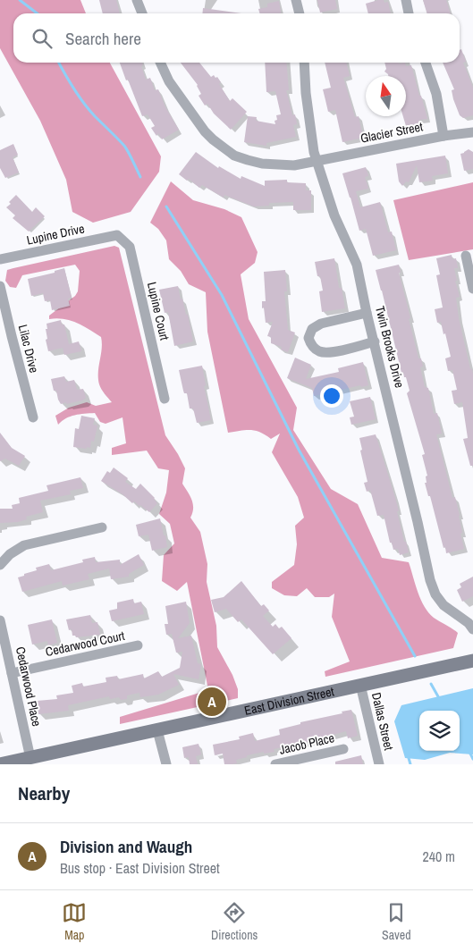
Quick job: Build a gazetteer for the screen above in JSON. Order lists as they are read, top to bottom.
{
  "streets": {
    "street": [
      "Glacier Street",
      "Lupine Drive",
      "Lupine Court",
      "Twin Brooks Drive",
      "Lilac Drive",
      "Cedarwood Court",
      "Cedarwood Place",
      "East Division Street",
      "Dallas Street",
      "Jacob Place"
    ]
  },
  "crossings": [
    ["Glacier Street", "Twin Brooks Drive"],
    ["Lupine Drive", "Lupine Court"],
    ["Cedarwood Court", "Cedarwood Place"],
    ["Cedarwood Place", "East Division Street"],
    ["East Division Street", "Dallas Street"]
  ],
  "north": "top",
  "page": {
    "search": "Search here",
    "pins": "A",
    "heading": "Nearby",
    "list": [
      {
        "mark": "A",
        "name": "Division and Waugh",
        "note": "Bus stop · East Division Street",
        "value": "240 m"
      }
    ],
    "nav": ["Map", "Directions", "Saved"]
  }
}
